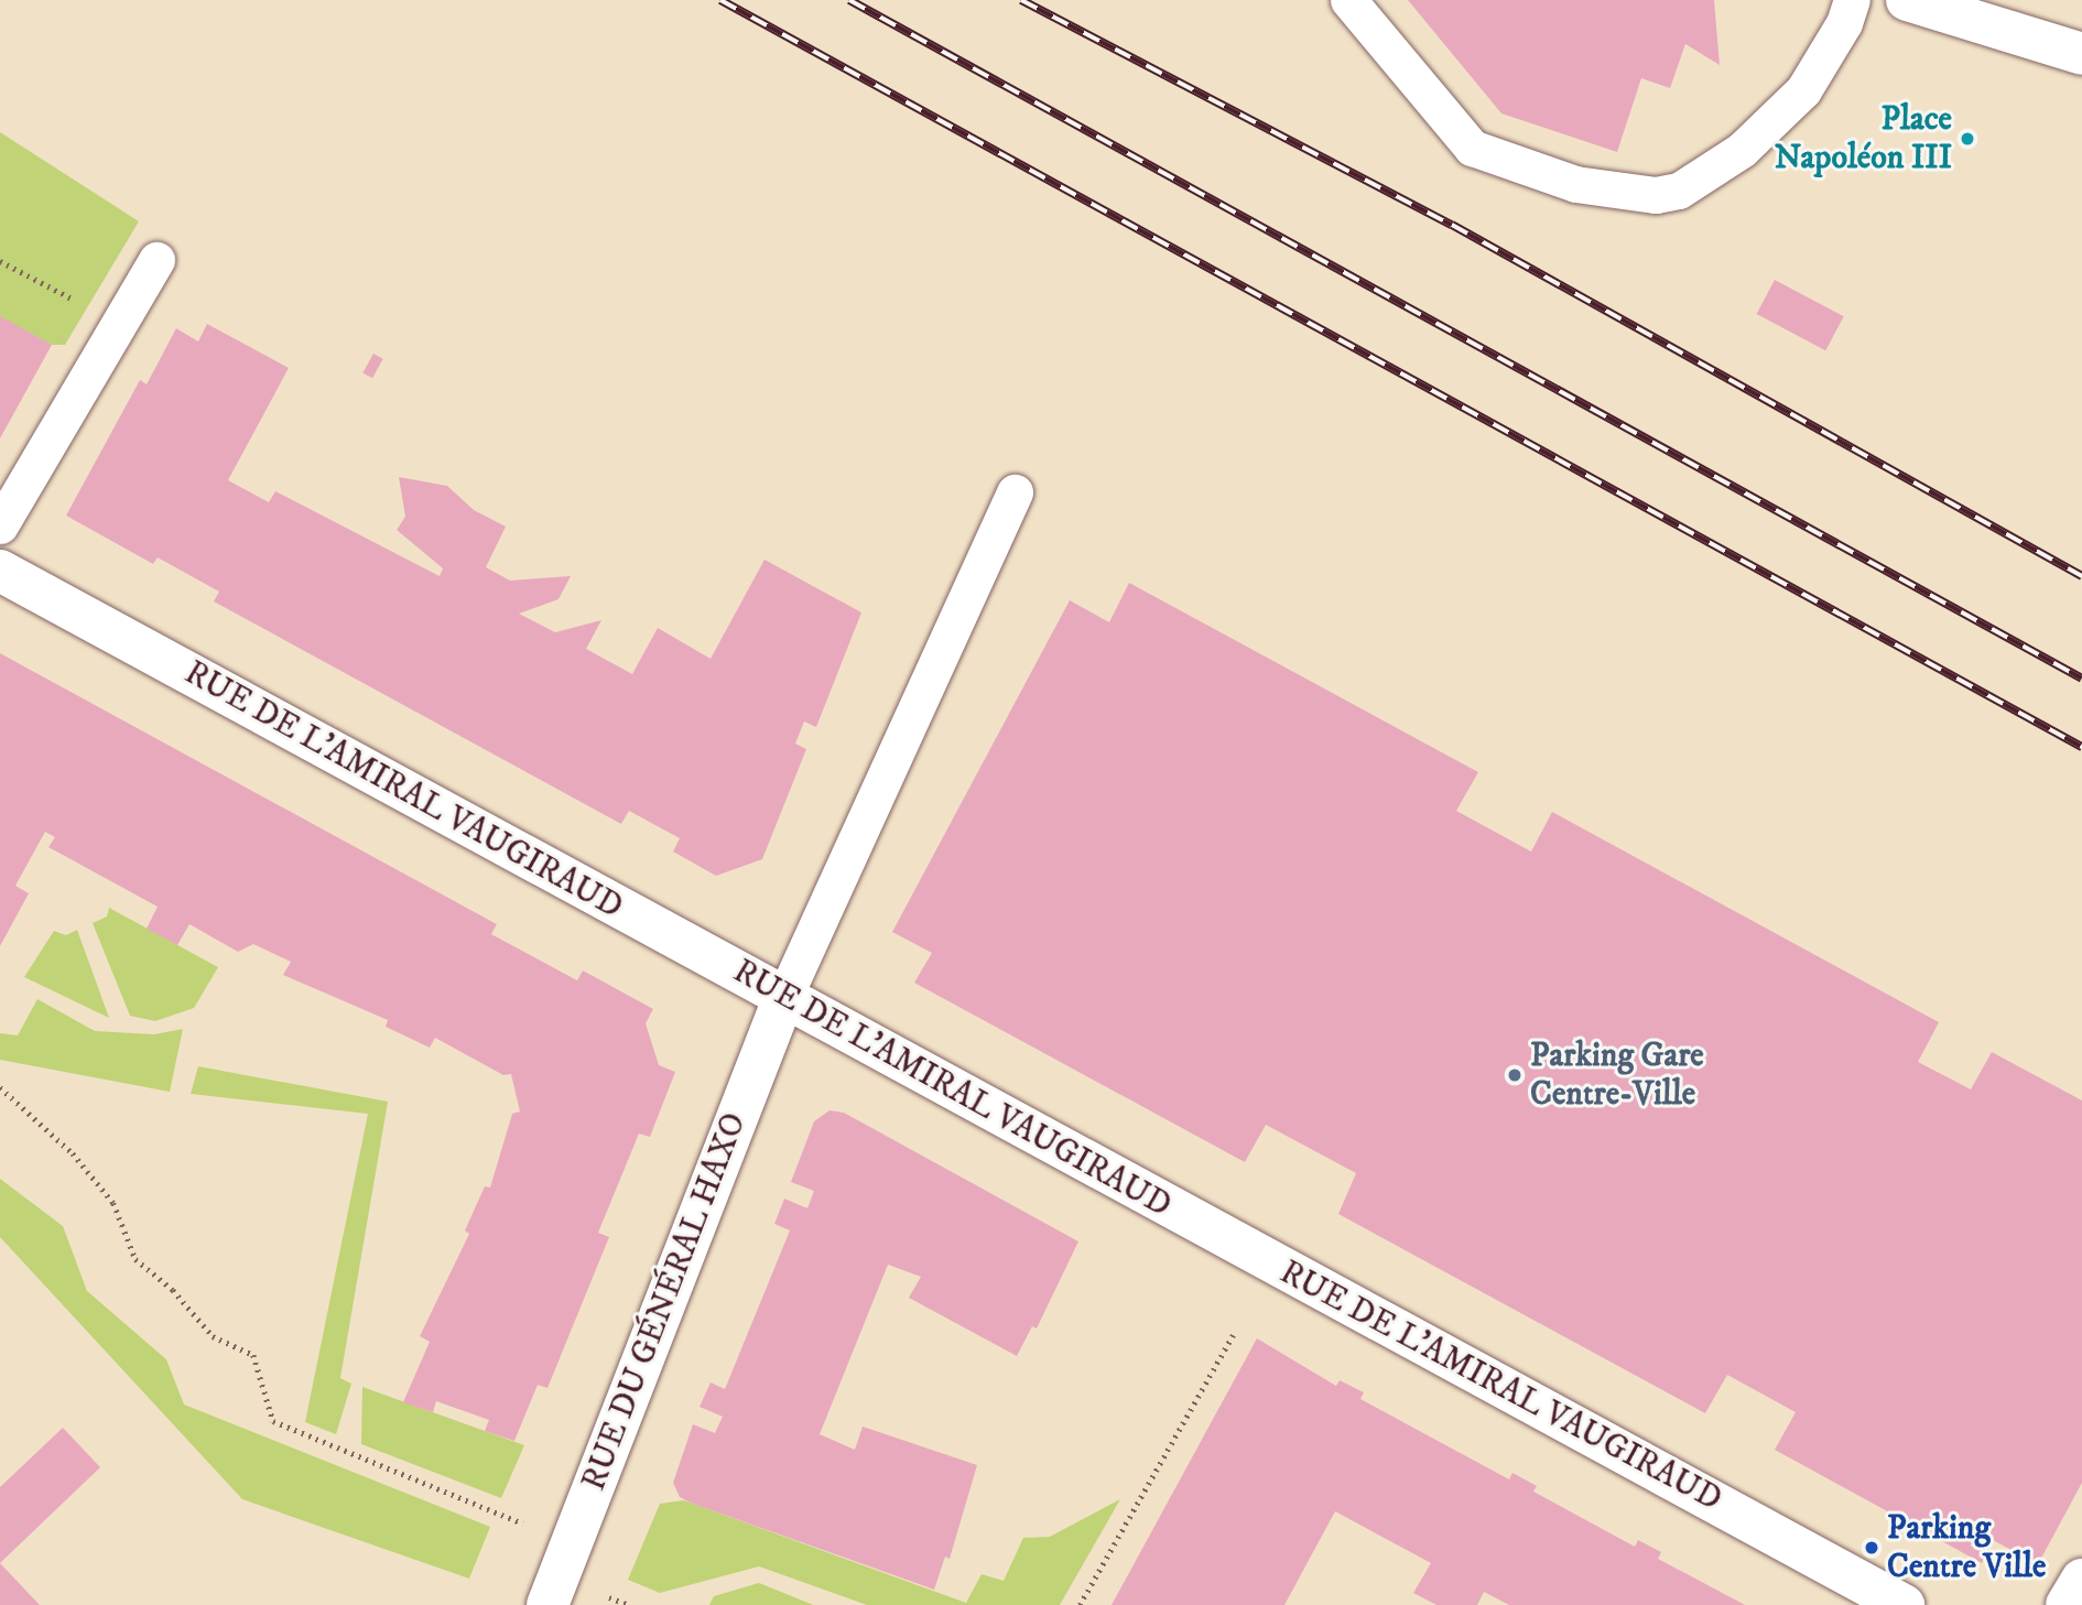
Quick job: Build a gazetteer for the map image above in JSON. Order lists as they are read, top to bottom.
{
  "streets": {
    "street": ["RUE DE L'AMIRAL VAUGIRAUD", "RUE DU GÉNÉRAL HAXO"]
  },
  "crossings": [
    ["RUE DE L'AMIRAL VAUGIRAUD", "RUE DU GÉNÉRAL HAXO"]
  ],
  "places": ["Place Napoléon III", "Parking Gare Centre-Ville", "Parking Centre Ville"]
}
